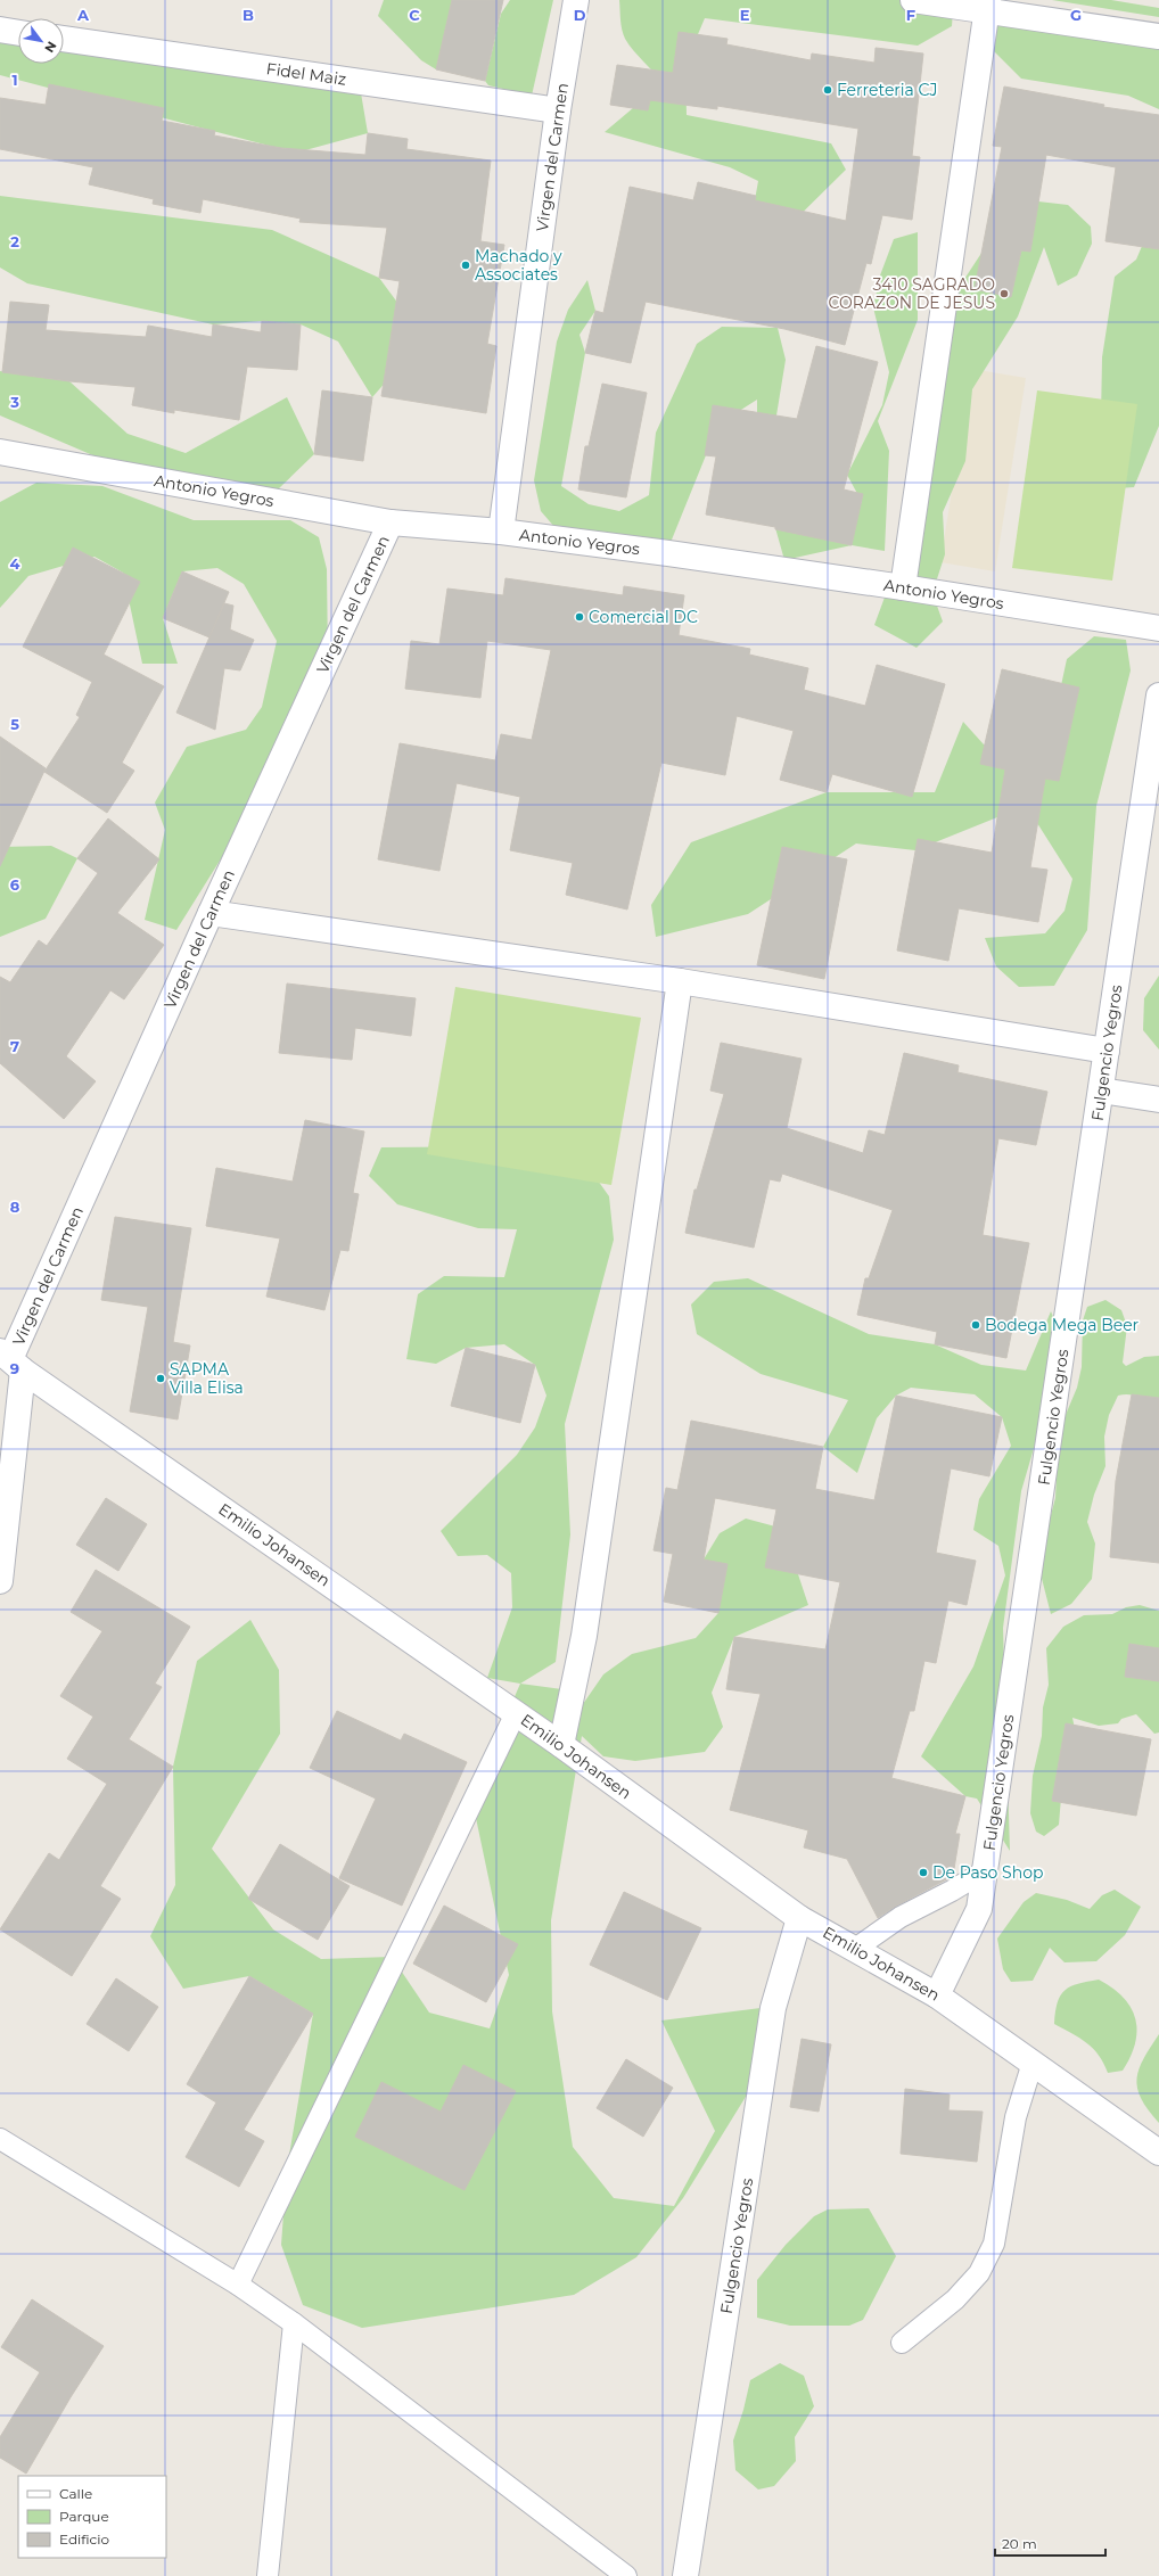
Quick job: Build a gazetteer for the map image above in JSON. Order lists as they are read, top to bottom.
{
  "streets": {
    "street": [
      "Fidel Maiz",
      "Virgen del Carmen",
      "Antonio Yegros",
      "Fulgencio Yegros",
      "Emilio Johansen"
    ]
  },
  "crossings": [
    ["Fidel Maiz", "Virgen del Carmen"],
    ["Virgen del Carmen", "Antonio Yegros"],
    ["Virgen del Carmen", "Emilio Johansen"],
    ["Fulgencio Yegros", "Emilio Johansen"]
  ],
  "places": [
    "Ferreteria CJ",
    "Machado y Associates",
    "3410 SAGRADO CORAZON DE JESUS",
    "Comercial DC",
    "Bodega Mega Beer",
    "SAPMA Villa Elisa",
    "De Paso Shop"
  ],
  "legend": ["Calle", "Parque", "Edificio"],
  "scale_bar": "20 m",
  "north": "bottom right",
  "grid": {
    "columns": [
      "A",
      "B",
      "C",
      "D",
      "E",
      "F",
      "G"
    ],
    "rows": [
      "1",
      "2",
      "3",
      "4",
      "5",
      "6",
      "7",
      "8",
      "9"
    ]
  }
}
